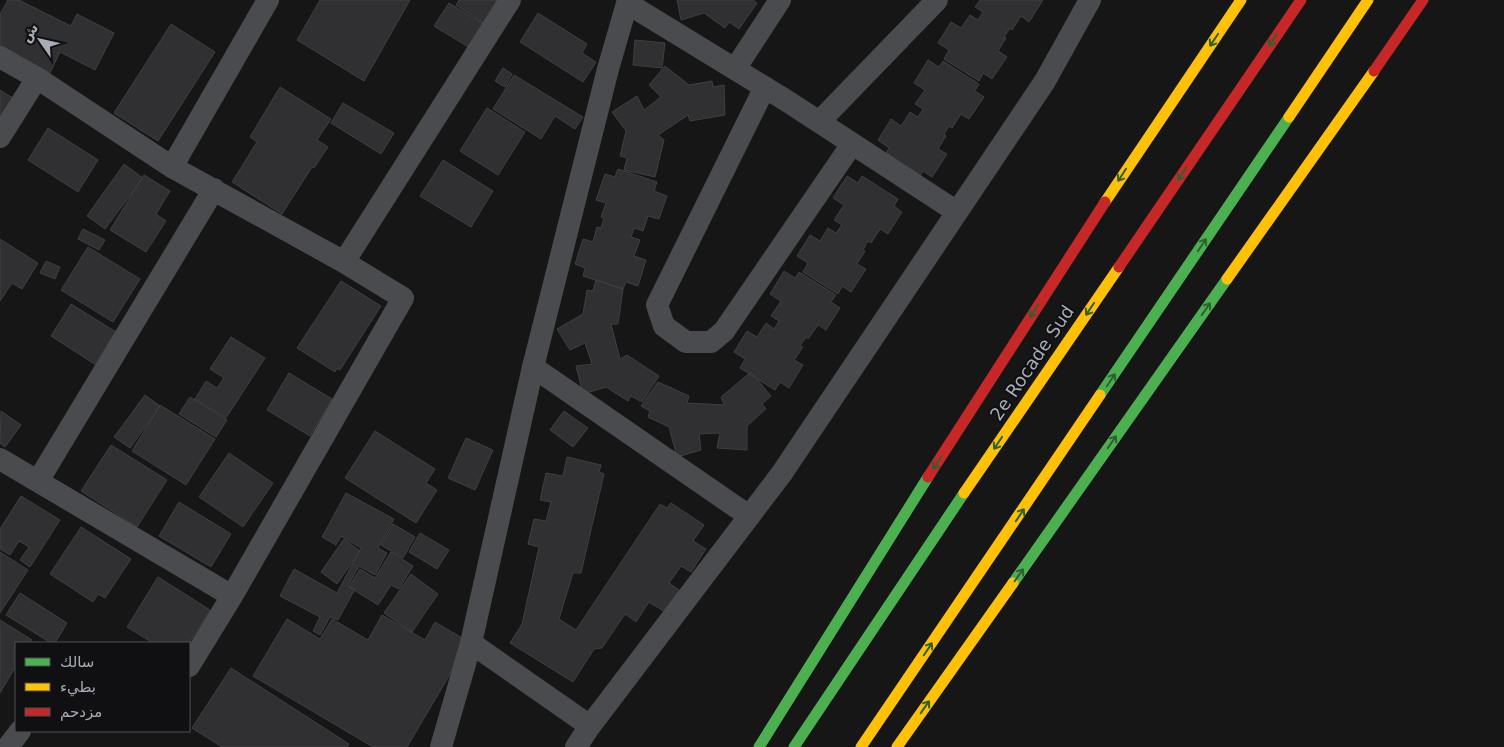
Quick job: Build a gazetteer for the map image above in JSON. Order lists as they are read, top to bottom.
{
  "streets": {
    "highway": ["2e Rocade Sud"]
  },
  "legend": ["سالك", "بطيء", "مزدحم"],
  "north": "top left"
}
